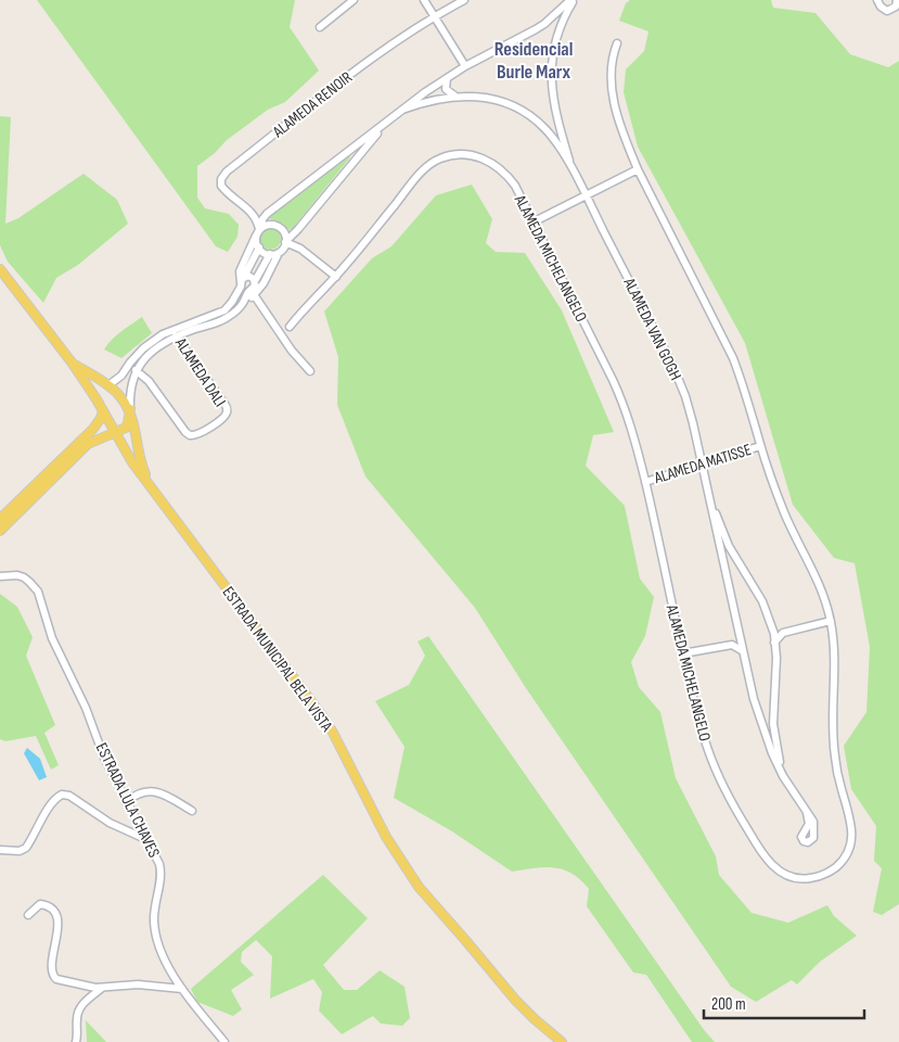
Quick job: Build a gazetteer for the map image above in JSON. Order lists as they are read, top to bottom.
{
  "streets": {
    "main road": ["ESTRADA MUNICIPAL BELA VISTA"],
    "street": [
      "ALAMEDA RENOIR",
      "ALAMEDA MICHELANGELO",
      "ALAMEDA VAN GOGH",
      "ALAMEDA DALI",
      "ALAMEDA MATISSE",
      "ESTRADA LULA CHAVES"
    ]
  },
  "crossings": [
    ["ALAMEDA MICHELANGELO", "ALAMEDA MATISSE"],
    ["ALAMEDA VAN GOGH", "ALAMEDA MATISSE"]
  ],
  "districts": ["Residencial Burle Marx"],
  "scale_bar": "200 m"
}
